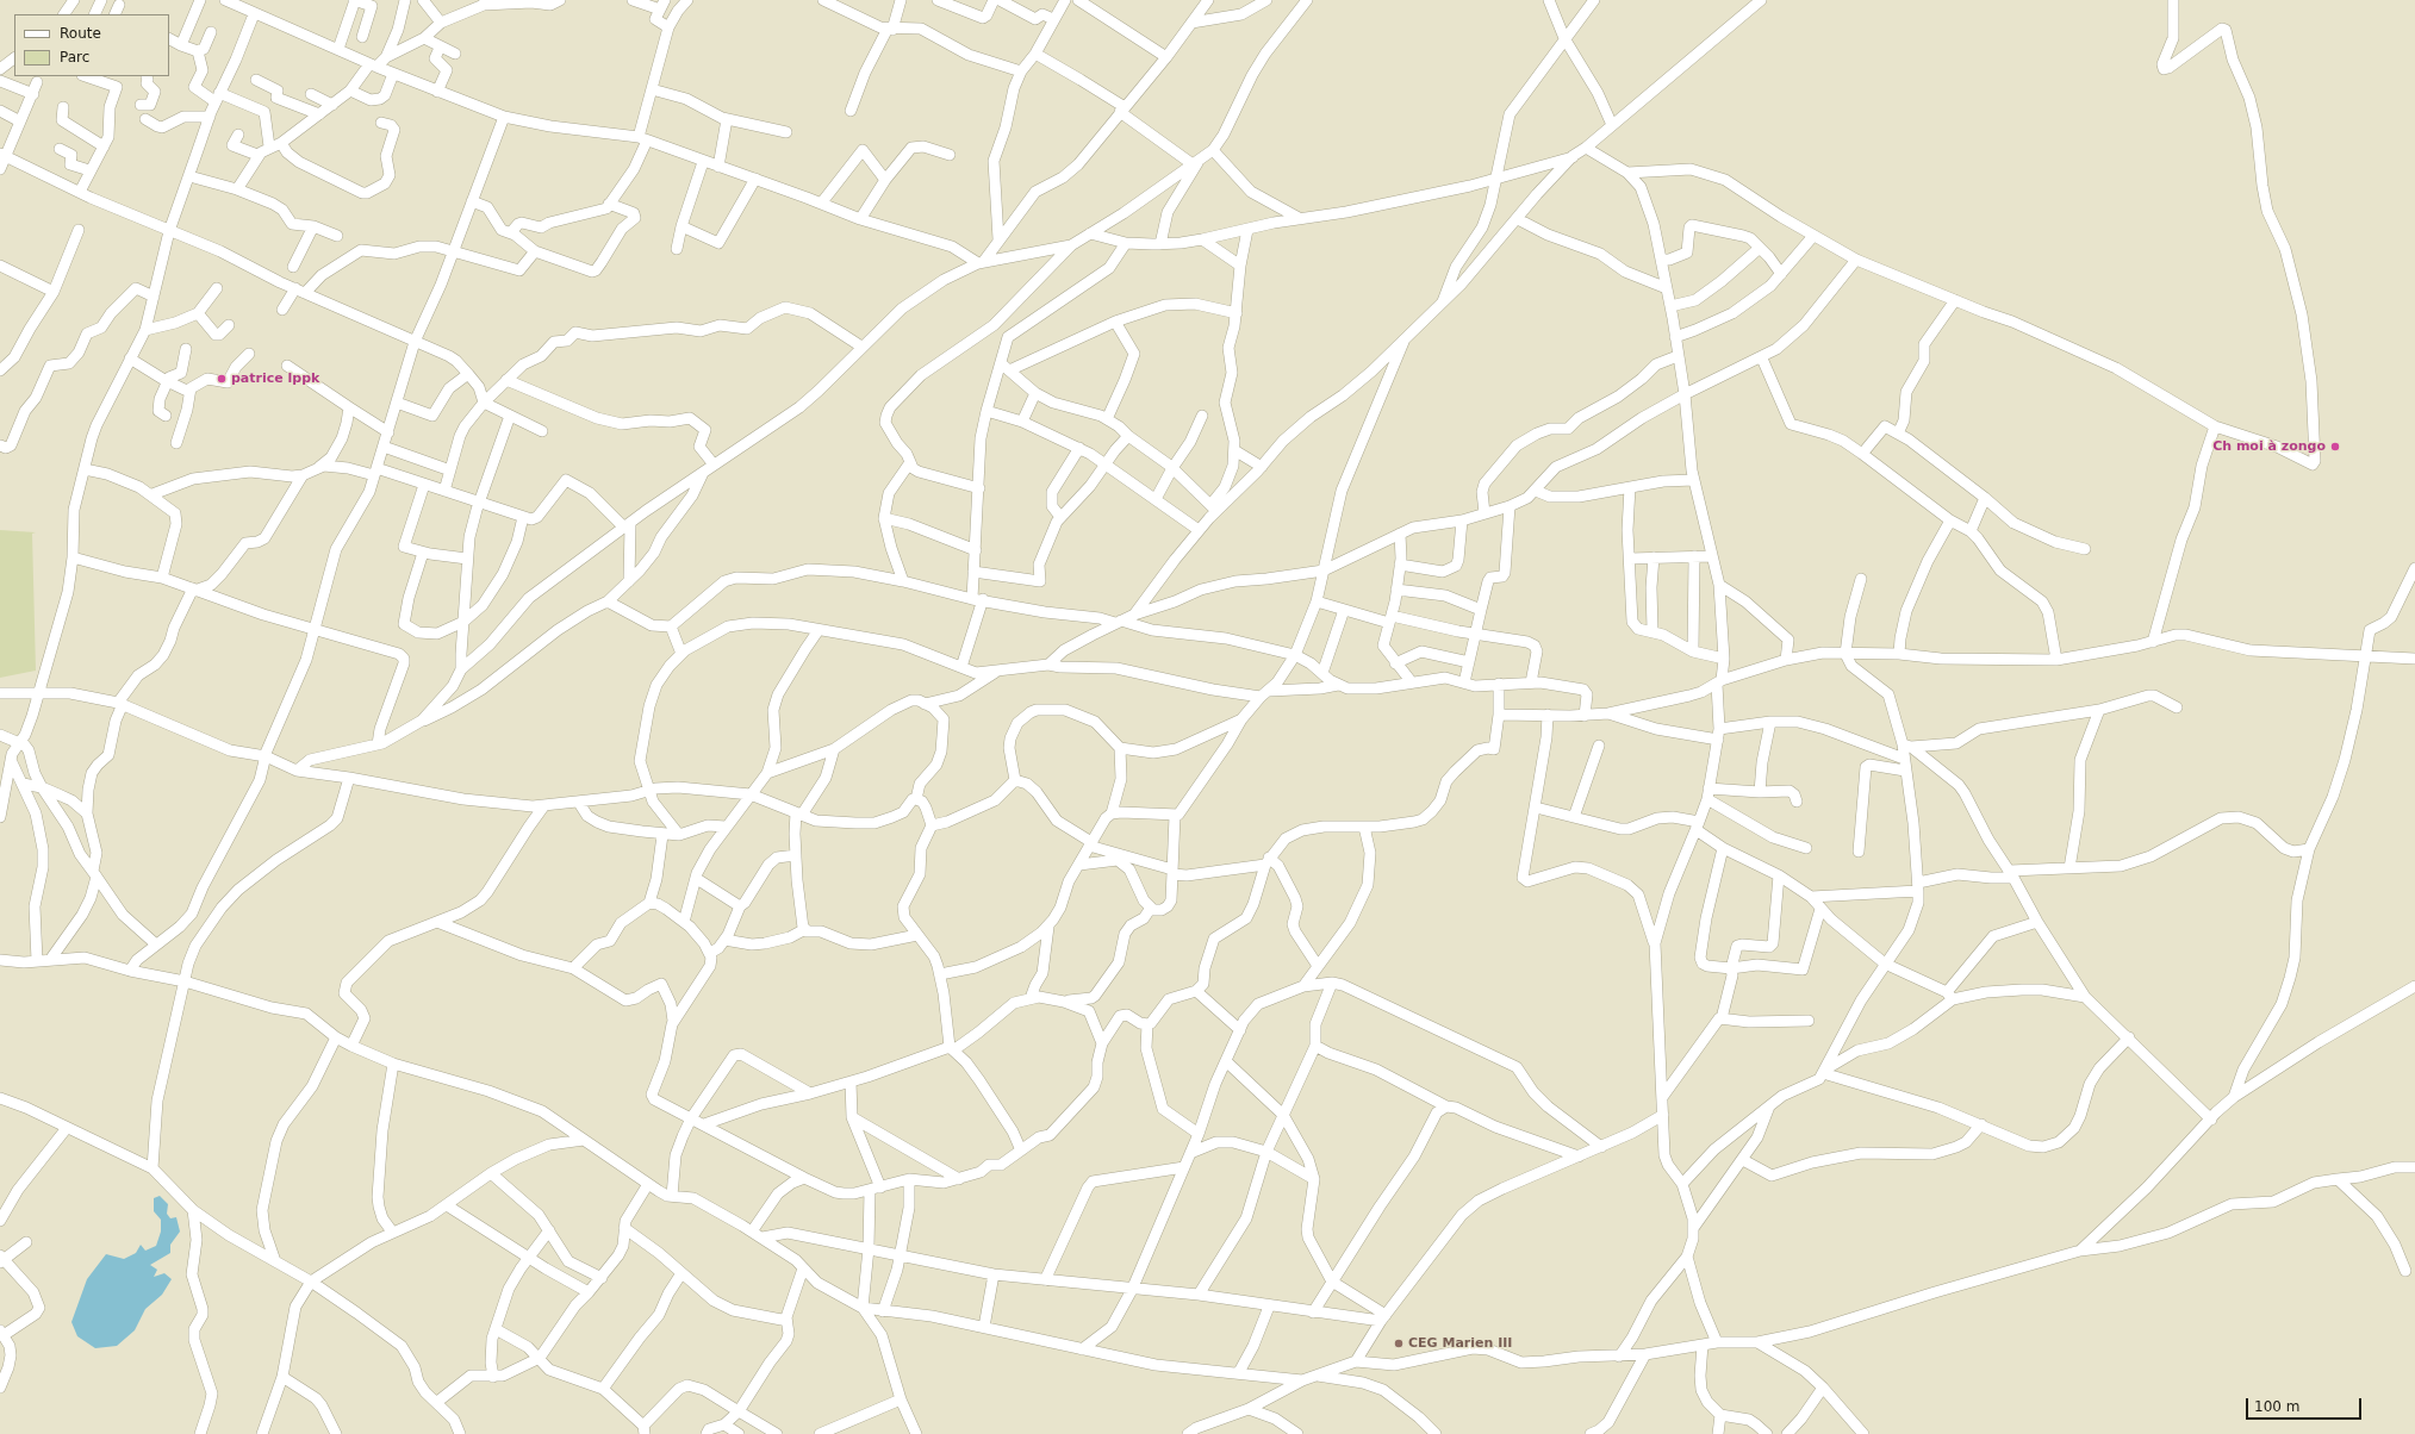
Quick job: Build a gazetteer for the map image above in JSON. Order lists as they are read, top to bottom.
{
  "places": ["patrice lppk", "Ch moi à zongo", "CEG Marien III"],
  "legend": ["Route", "Parc"],
  "scale_bar": "100 m"
}
